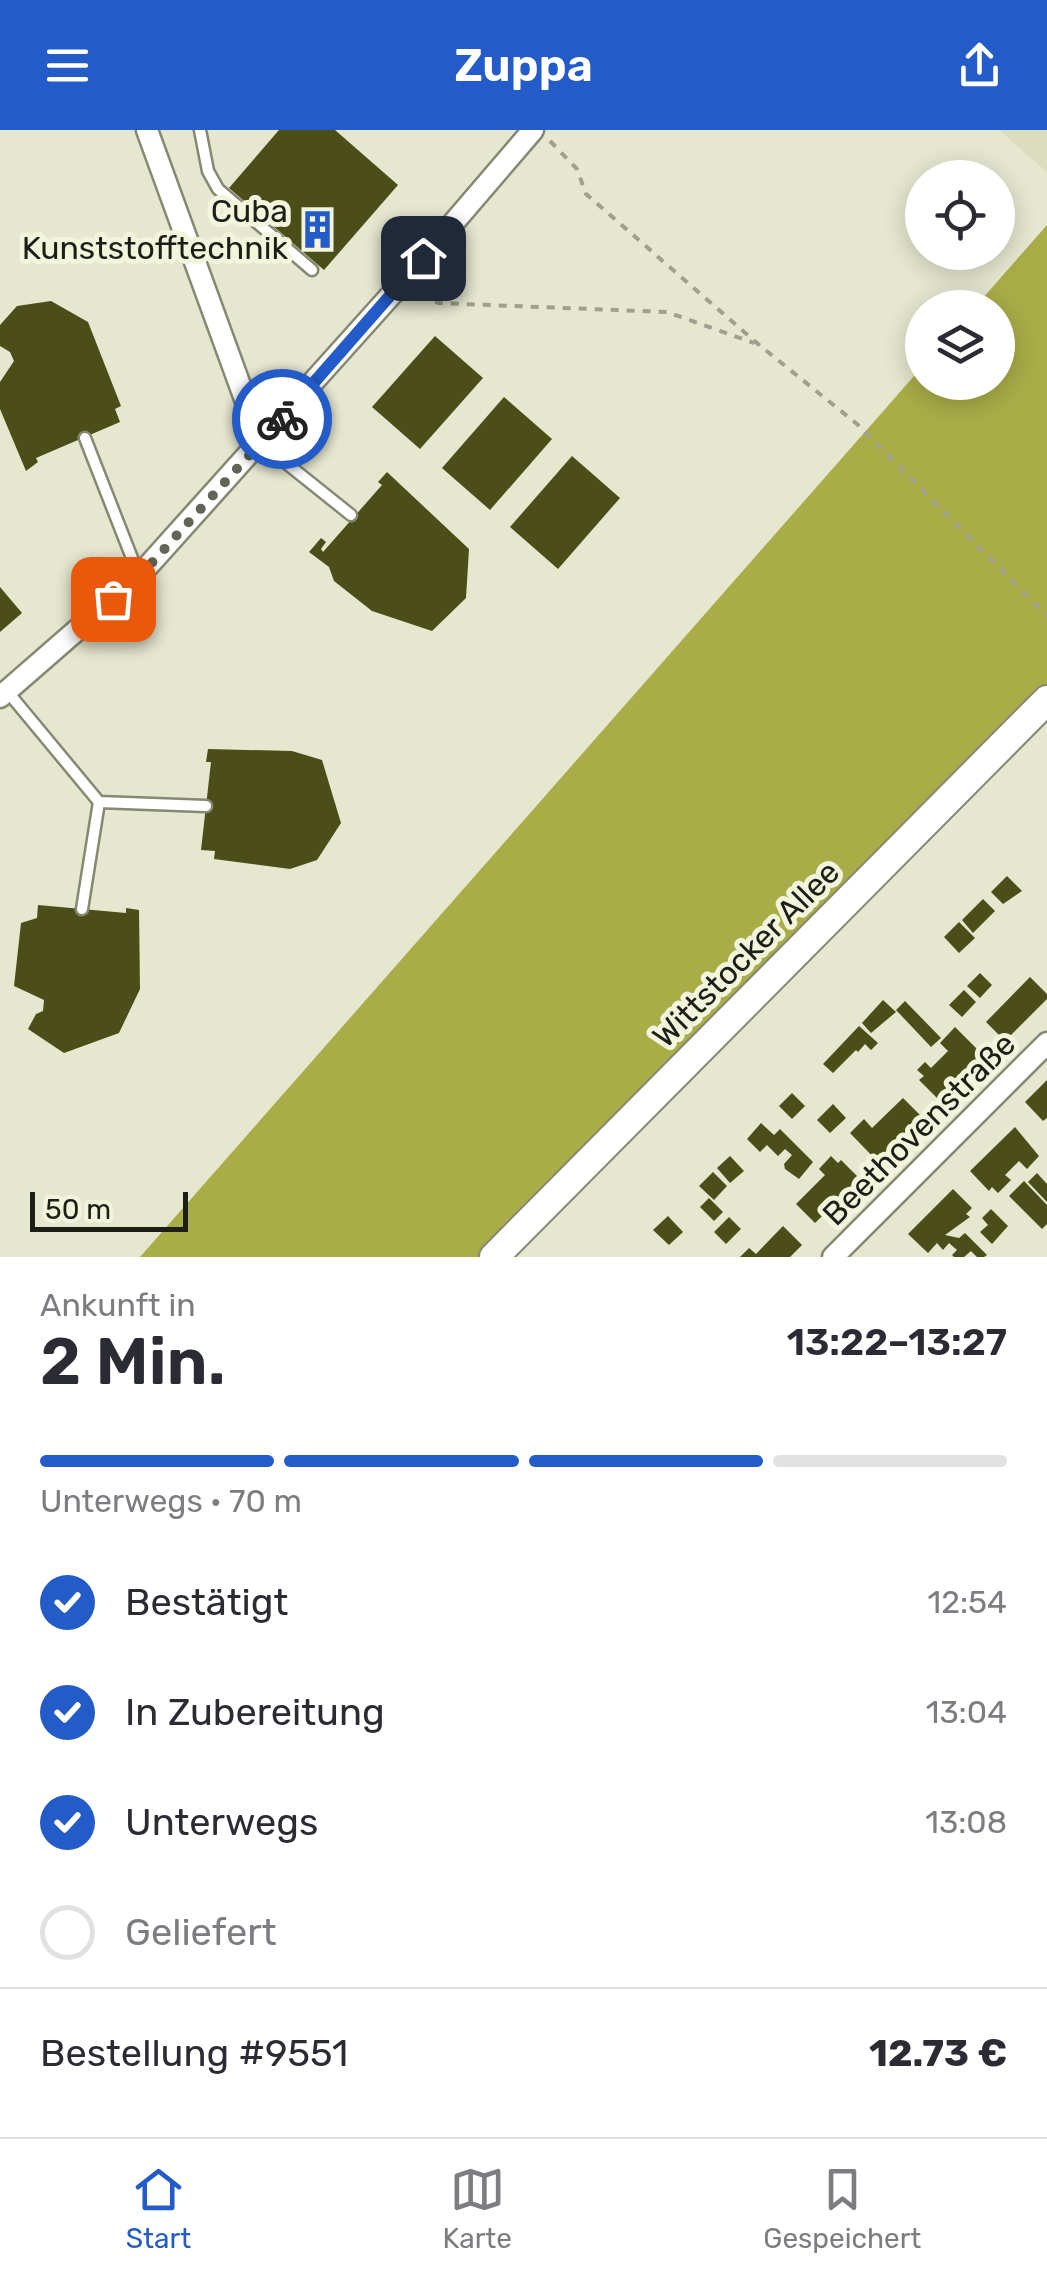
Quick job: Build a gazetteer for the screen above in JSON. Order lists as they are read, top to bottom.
{
  "streets": {
    "main road": ["Wittstocker Allee"],
    "street": ["Beethovenstraße"]
  },
  "places": {
    "building": ["Cuba Kunststofftechnik"]
  },
  "scale_bar": "50 m",
  "page": {
    "header": "Zuppa",
    "scale": "50 m",
    "heading": ["2 Min.", "Ankunft in", "13:22–13:27"],
    "panel": ["Bestellung #9551", "12.73 €"],
    "bar": "Unterwegs · 70 m",
    "list": [
      ["Bestätigt", "12:54"],
      ["In Zubereitung", "13:04"],
      ["Unterwegs", "13:08"],
      "Geliefert"
    ],
    "tabs": ["Start", "Karte", "Gespeichert"]
  }
}
